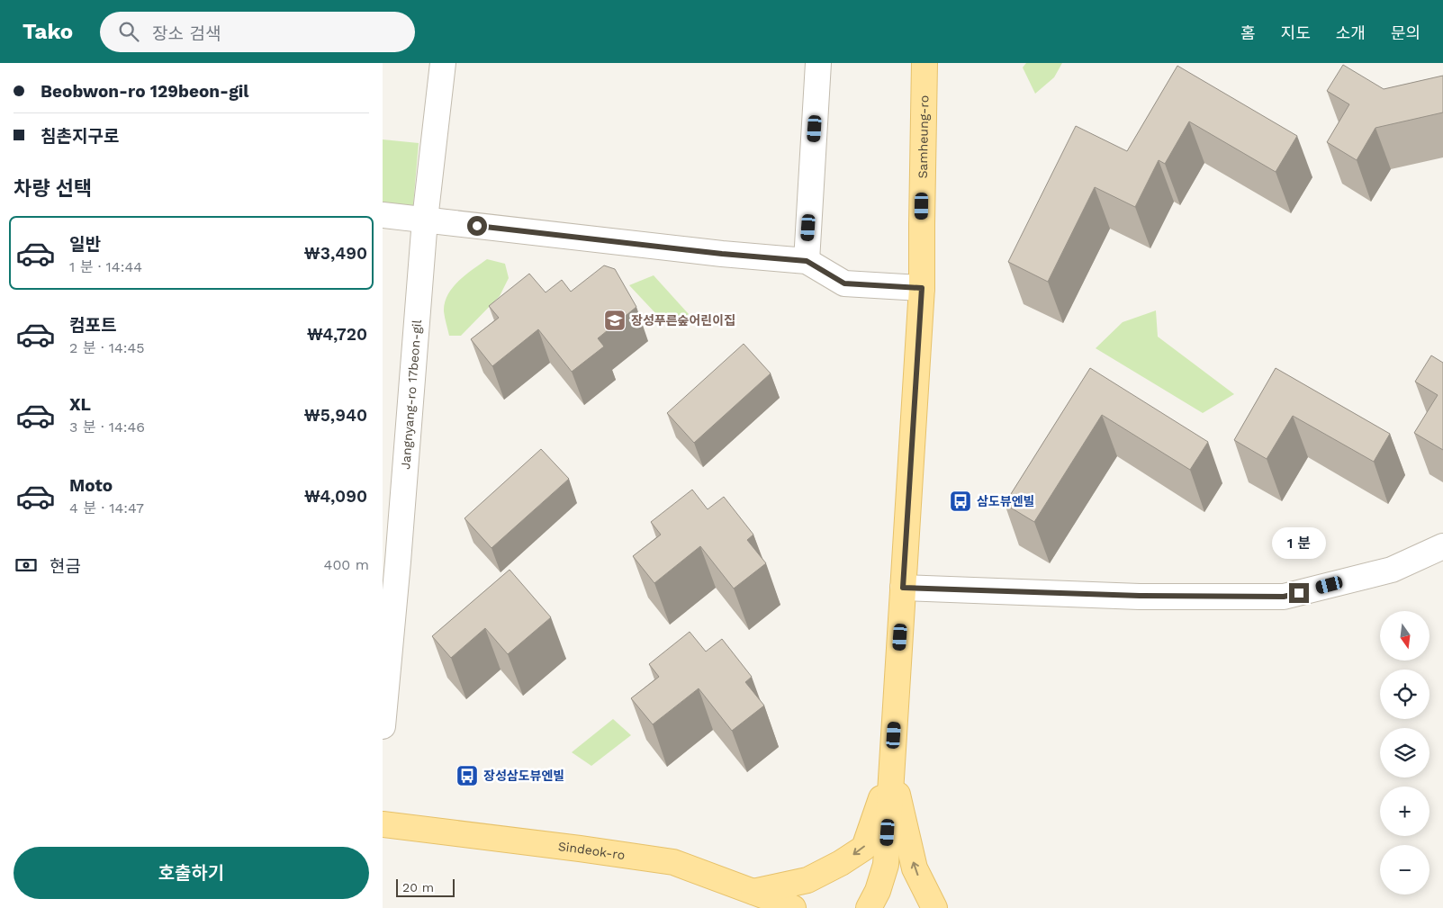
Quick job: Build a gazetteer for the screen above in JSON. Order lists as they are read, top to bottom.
{
  "streets": {
    "main road": ["Samheung-ro", "Sindeok-ro"],
    "street": ["Jangnyang-ro 17beon-gil"]
  },
  "places": {
    "school or university": ["장성푸른숲어린이집"],
    "bus stop": ["삼도뷰엔빌", "장성삼도뷰엔빌"]
  },
  "scale_bar": "20 m",
  "north": "bottom",
  "page": {
    "header": "Tako",
    "search": "장소 검색",
    "nav": [
      "홈",
      "지도",
      "소개",
      "문의"
    ],
    "banner": ["Beobwon-ro 129beon-gil", "침촌지구로"],
    "heading": "차량 선택",
    "list": [
      {
        "name": "일반",
        "note": "1 분 · 14:44",
        "value": "₩3,490"
      },
      {
        "name": "컴포트",
        "note": "2 분 · 14:45",
        "value": "₩4,720"
      },
      {
        "name": "XL",
        "note": "3 분 · 14:46",
        "value": "₩5,940"
      },
      {
        "name": "Moto",
        "note": "4 분 · 14:47",
        "value": "₩4,090"
      }
    ],
    "bubble": "1 분",
    "pay": ["현금", "400 m"],
    "map_buttons": ["+", "−"],
    "buttons": "호출하기",
    "scale": "20 m"
  }
}
